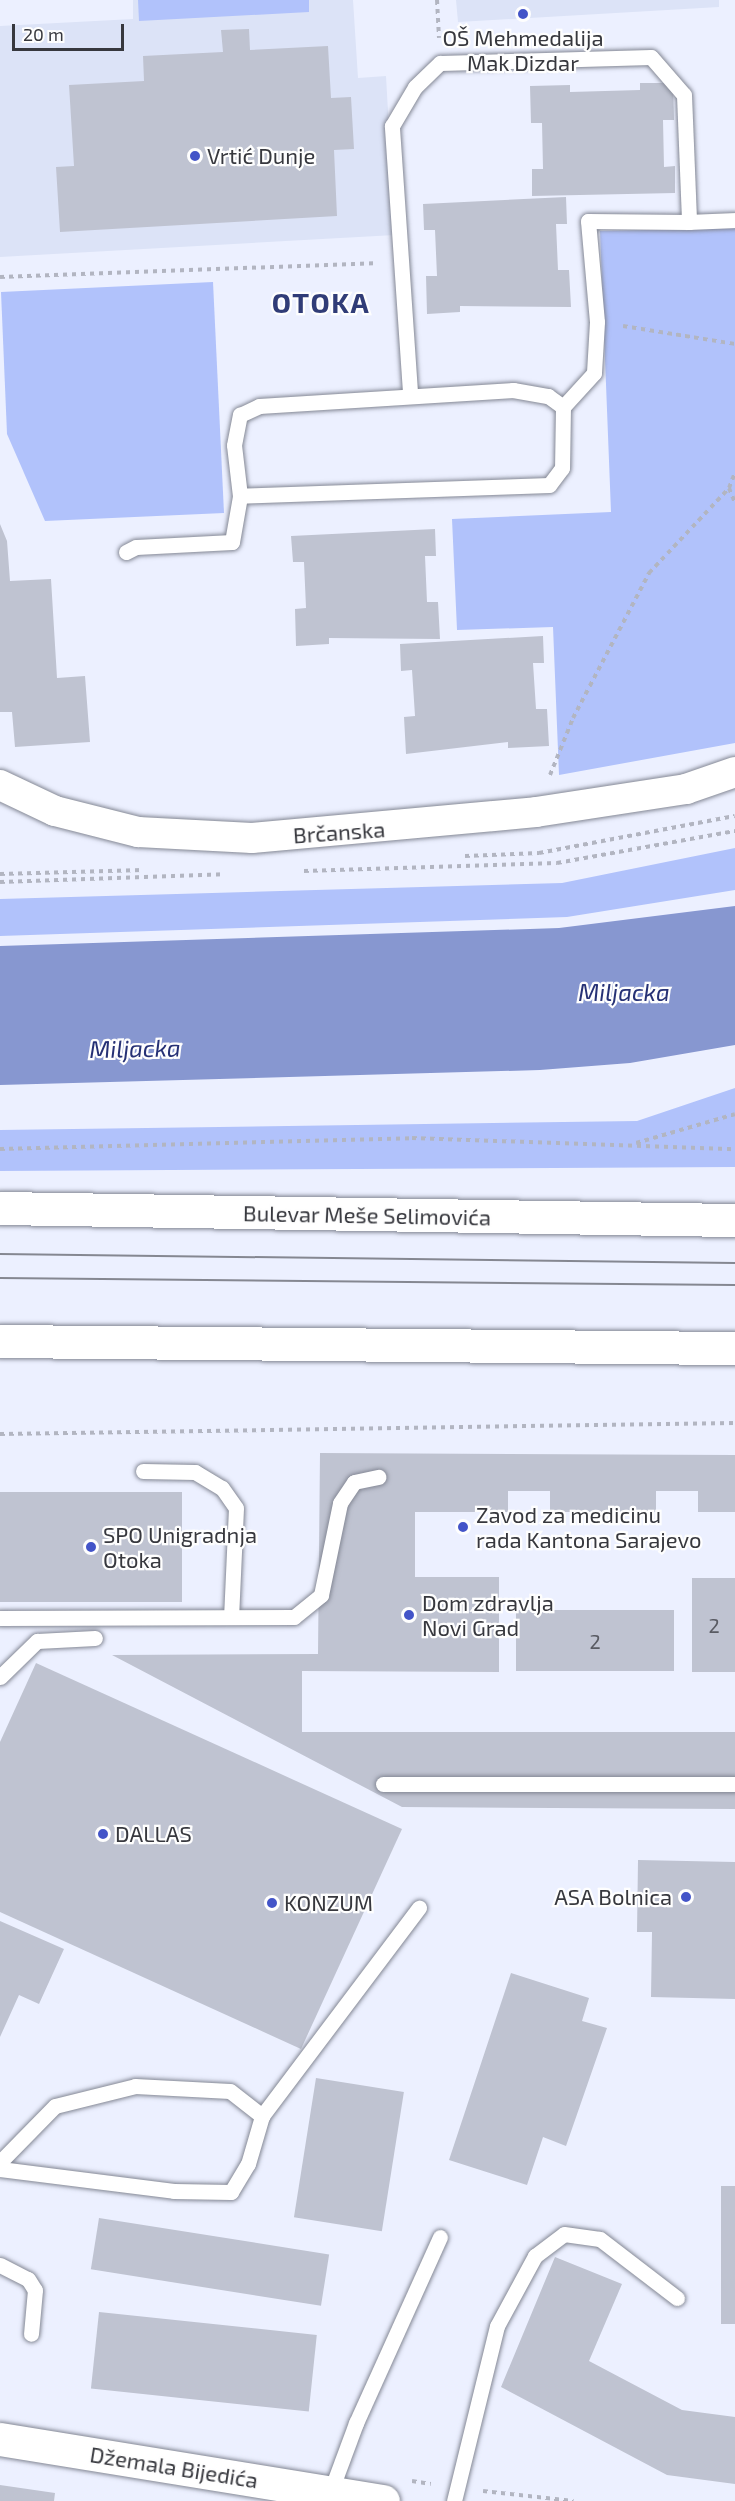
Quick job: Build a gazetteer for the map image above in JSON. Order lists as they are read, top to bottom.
{
  "streets": {
    "main road": ["Bulevar Meše Selimovića", "Džemala Bijedića"],
    "street": ["Brčanska"]
  },
  "districts": ["OTOKA"],
  "water": ["Miljacka"],
  "places": [
    "OŠ Mehmedalija Mak Dizdar",
    "Vrtić Dunje",
    "Zavod za medicinu rada Kantona Sarajevo",
    "SPO Unigradnja Otoka",
    "Dom zdravlja Novi Grad",
    "DALLAS",
    "ASA Bolnica",
    "KONZUM"
  ],
  "house_numbers": ["2", "2"],
  "scale_bar": "20 m"
}
